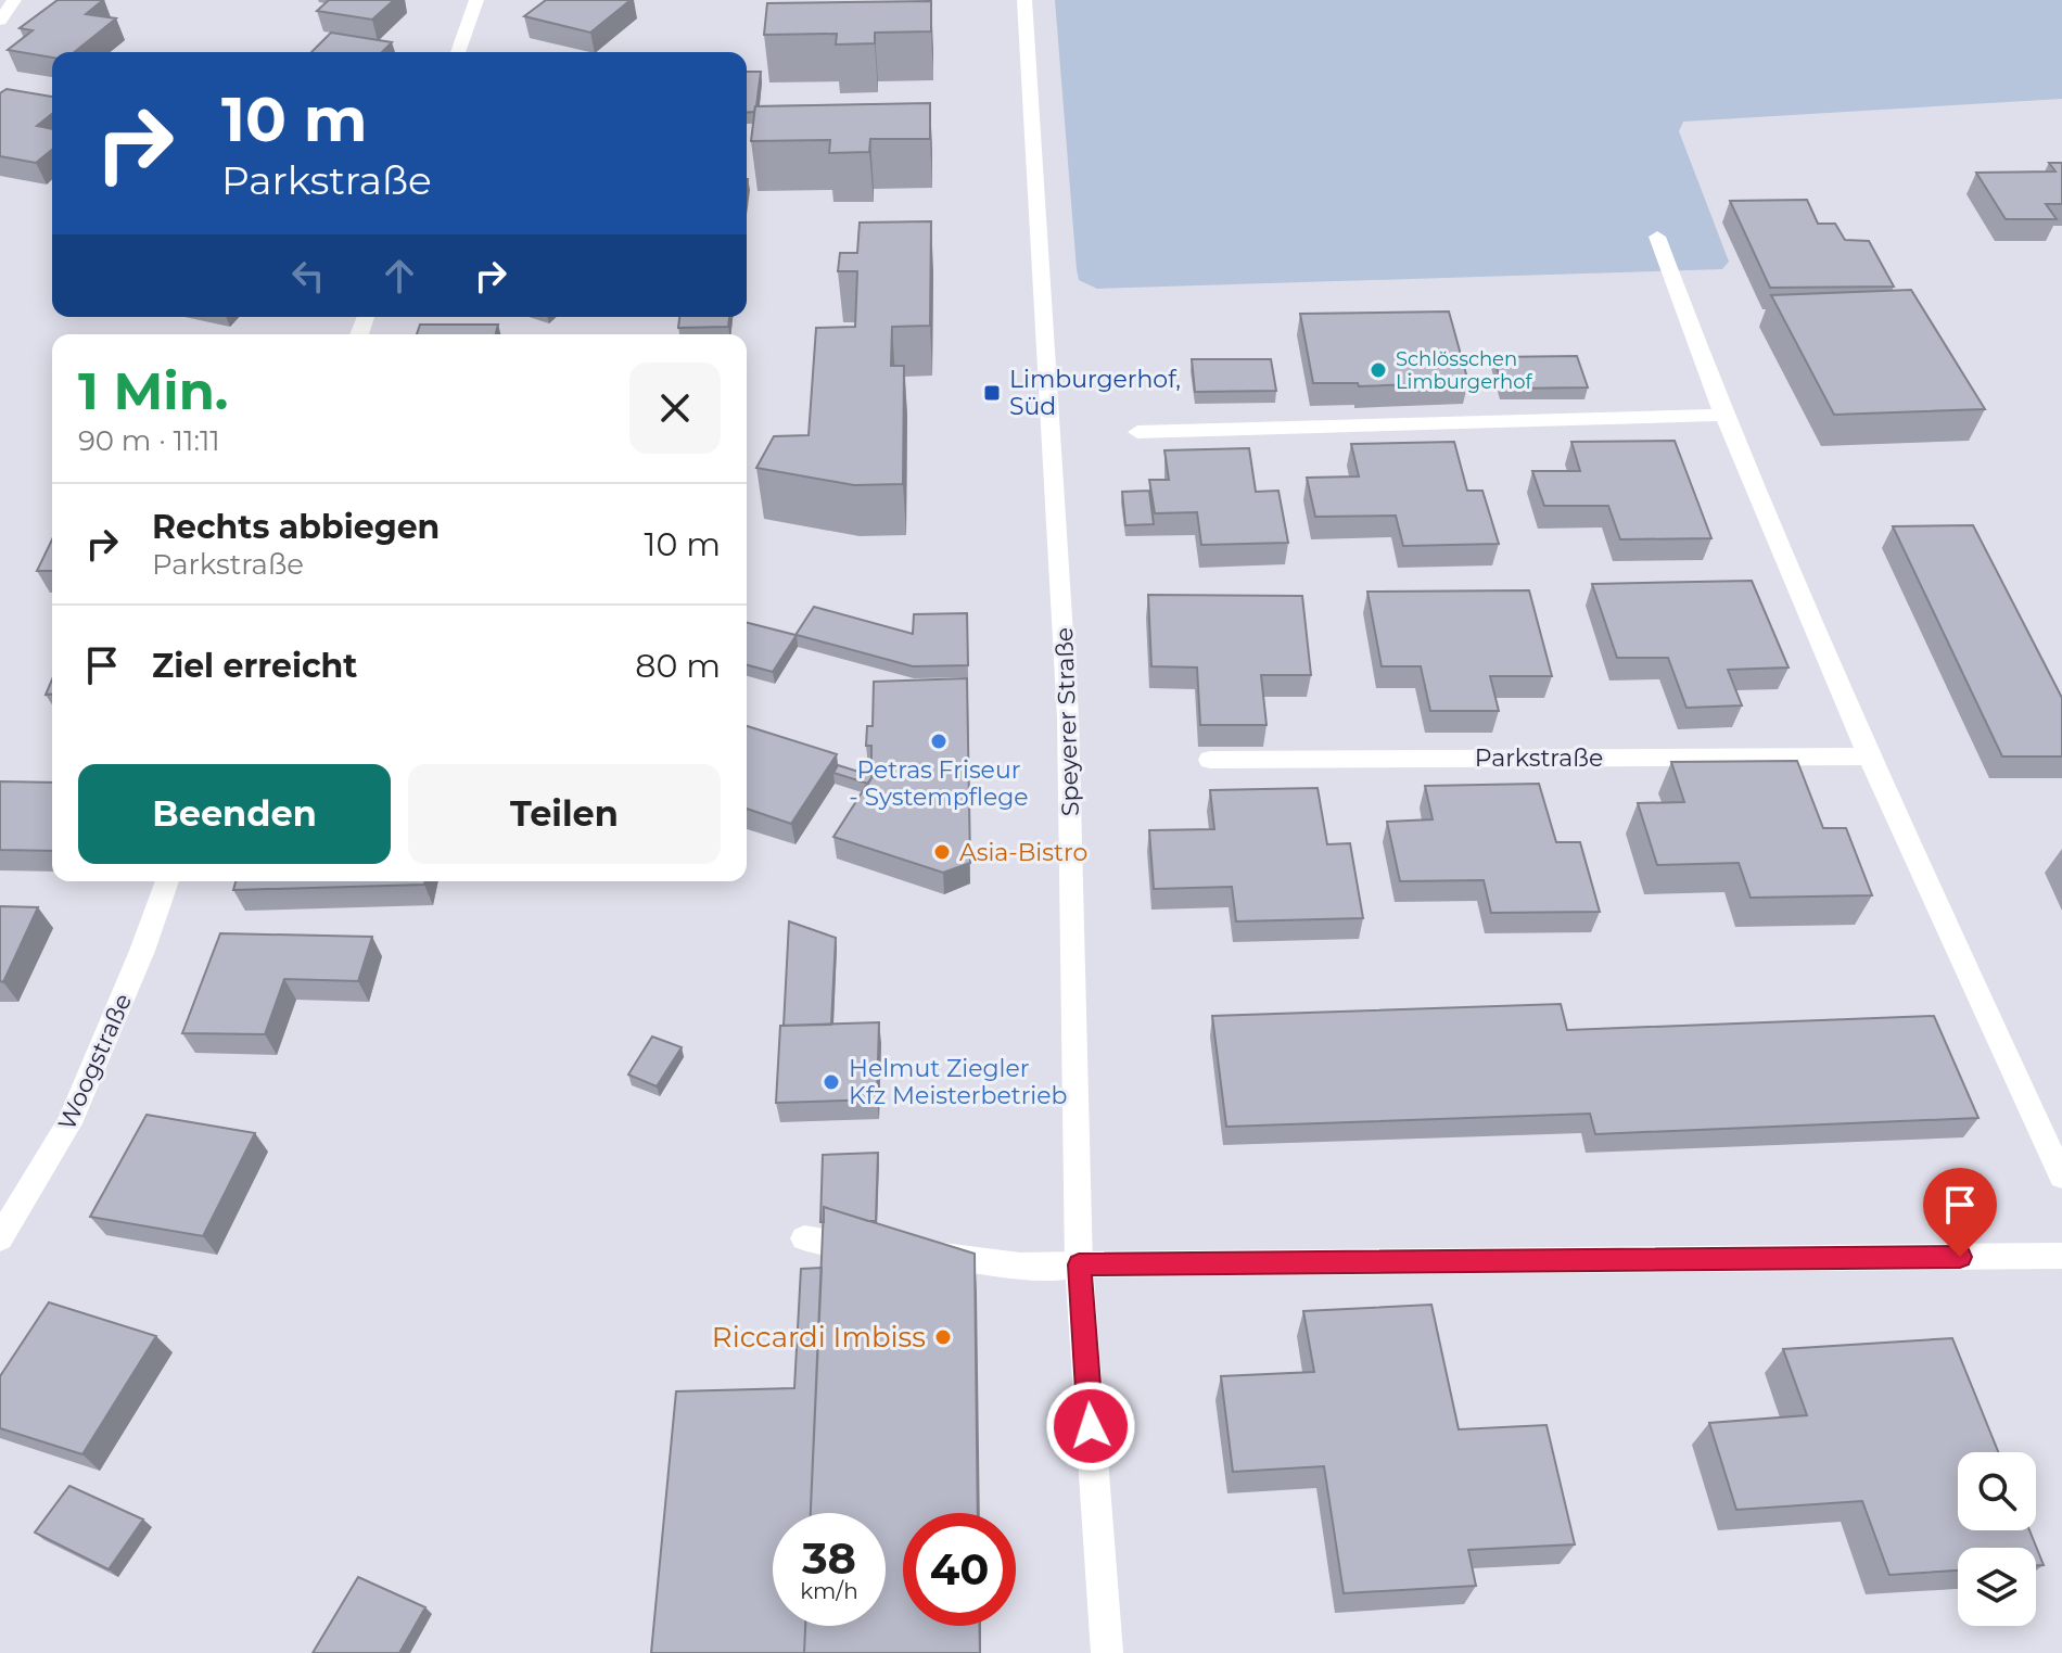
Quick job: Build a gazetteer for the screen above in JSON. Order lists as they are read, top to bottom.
{
  "streets": {
    "street": ["Speyerer Straße", "Parkstraße", "Woogstraße"]
  },
  "places": {
    "other": [
      "Schlösschen Limburgerhof",
      "Petras Friseur - Systempflege",
      "Asia-Bistro",
      "Helmut Ziegler Kfz Meisterbetrieb",
      "Riccardi Imbiss"
    ],
    "transit": ["Limburgerhof, Süd"]
  },
  "page": {
    "turn": ["10 m", "Parkstraße"],
    "heading": ["1 Min.", "90 m · 11:11"],
    "list": [
      {
        "name": "Rechts abbiegen",
        "note": "Parkstraße",
        "value": "10 m"
      },
      {
        "name": "Ziel erreicht",
        "value": "80 m"
      }
    ],
    "buttons": ["Beenden", "Teilen"],
    "speed": "38 km/h",
    "limit": "40"
  }
}
